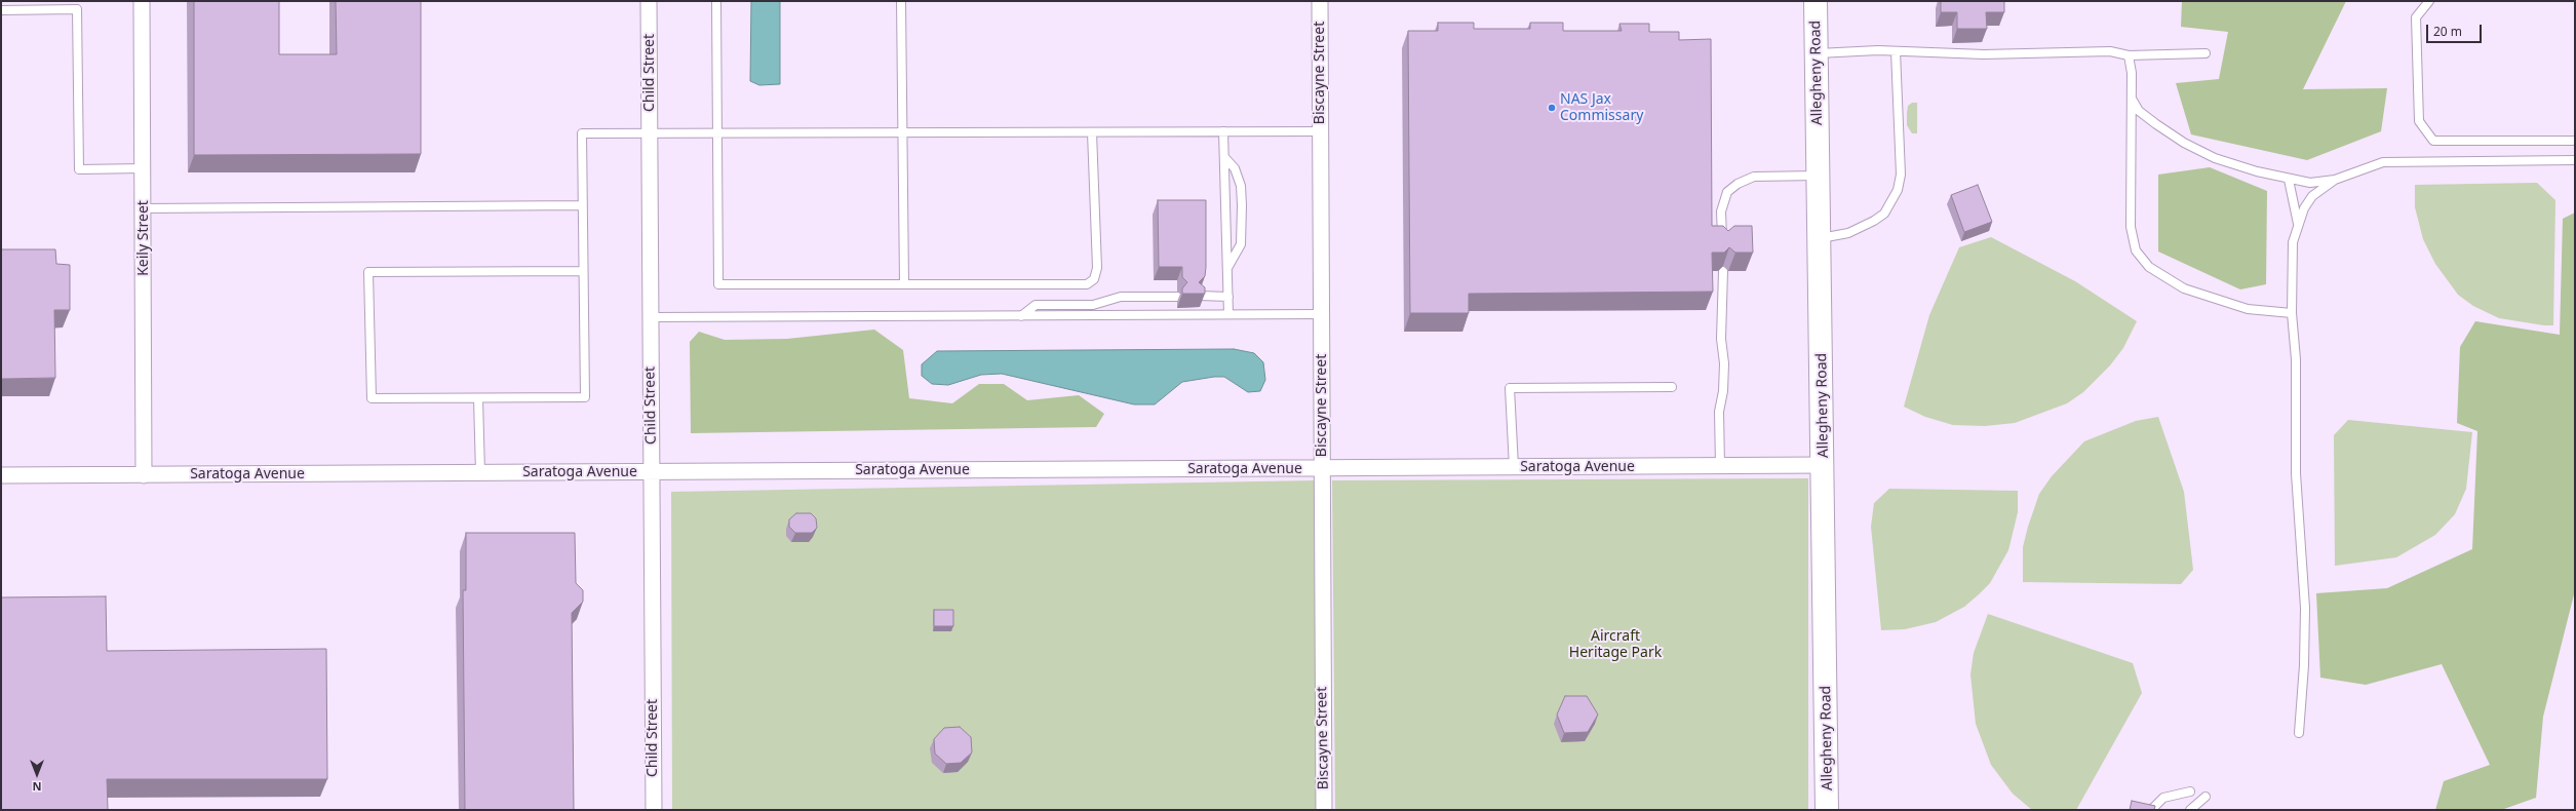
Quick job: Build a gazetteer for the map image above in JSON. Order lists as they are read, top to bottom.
{
  "streets": {
    "street": [
      "Child Street",
      "Biscayne Street",
      "Allegheny Road",
      "Keily Street",
      "Saratoga Avenue"
    ]
  },
  "crossings": [
    ["Child Street", "Saratoga Avenue"],
    ["Biscayne Street", "Saratoga Avenue"],
    ["Allegheny Road", "Saratoga Avenue"],
    ["Keily Street", "Saratoga Avenue"]
  ],
  "parks": ["Aircraft Heritage Park"],
  "places": ["NAS Jax Commissary"],
  "scale_bar": "20 m",
  "north": "bottom"
}
